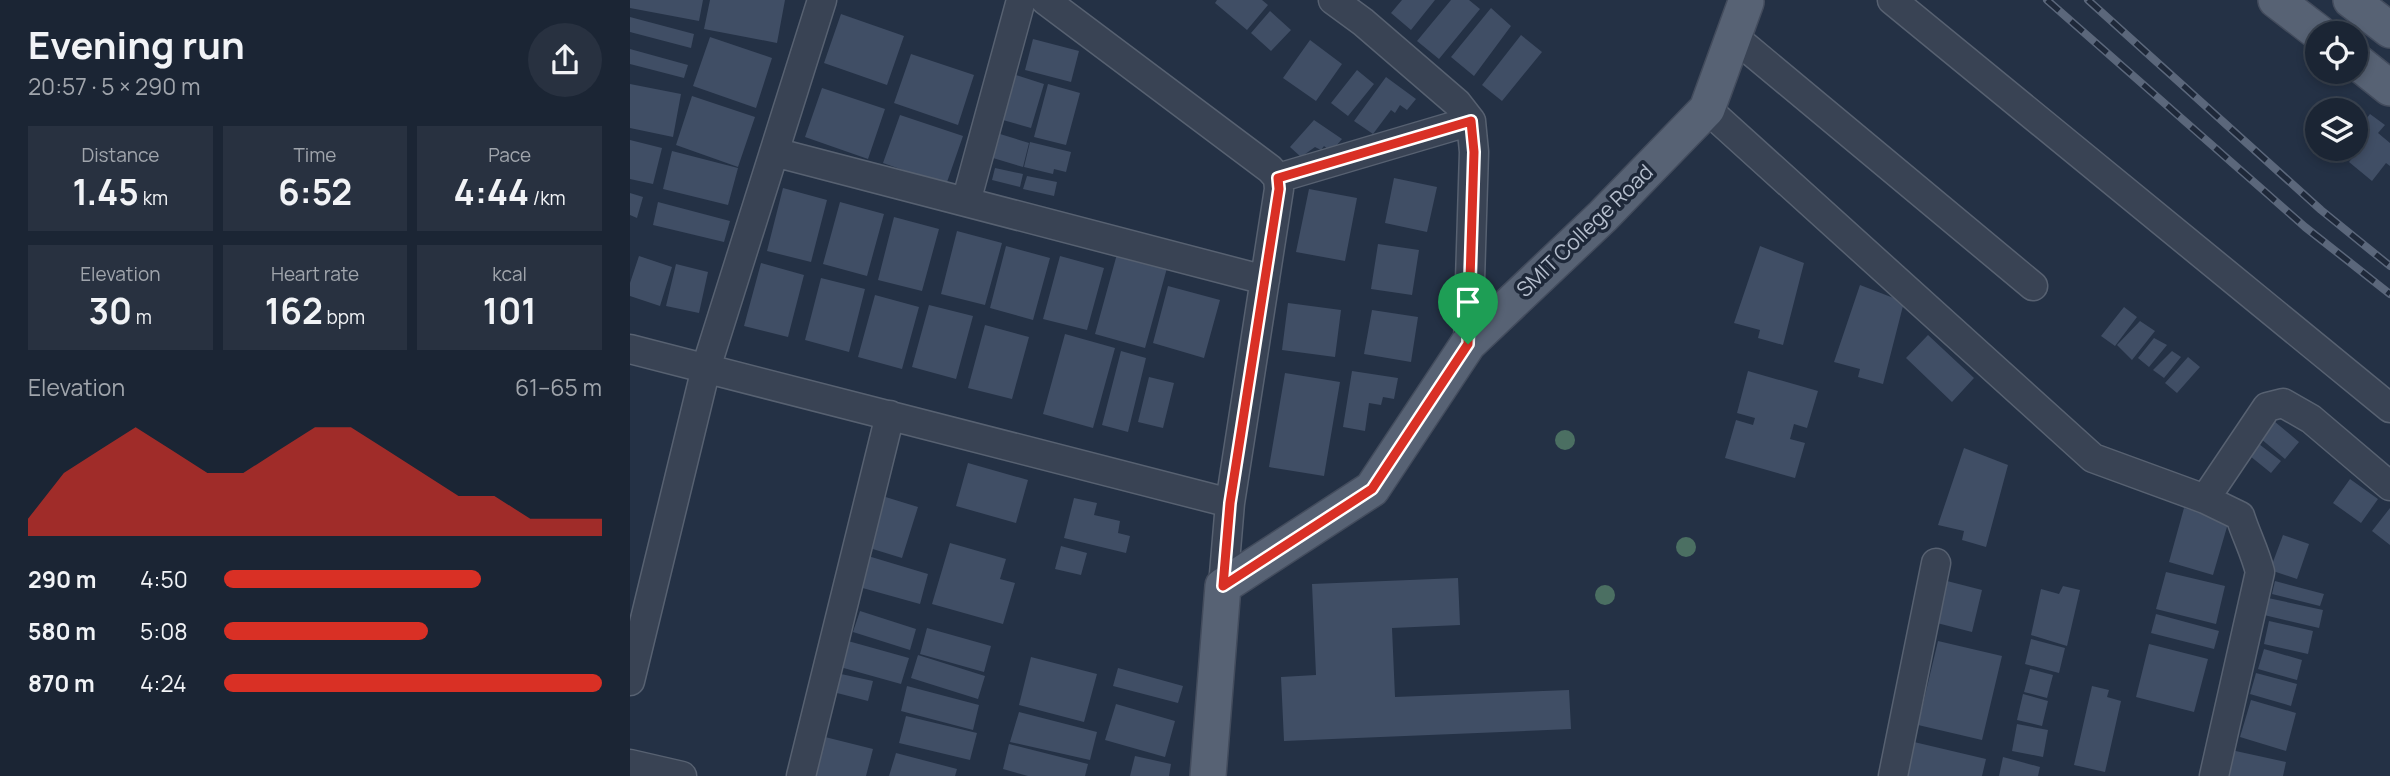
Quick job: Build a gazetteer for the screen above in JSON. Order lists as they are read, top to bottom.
{
  "streets": {
    "main road": ["SMIT College Road"]
  },
  "page": {
    "heading": ["Evening run", "20:57 · 5 × 290 m"],
    "stats": [
      ["Distance", "1.45 km"],
      ["Time", "6:52"],
      ["Pace", "4:44 /km"],
      ["Elevation", "30 m"],
      ["Heart rate", "162 bpm"],
      ["kcal", "101"]
    ],
    "chart": ["Elevation", "61–65 m"],
    "list": [
      {
        "name": "290 m",
        "note": "4:50"
      },
      {
        "name": "580 m",
        "note": "5:08"
      },
      {
        "name": "870 m",
        "note": "4:24"
      }
    ]
  }
}
